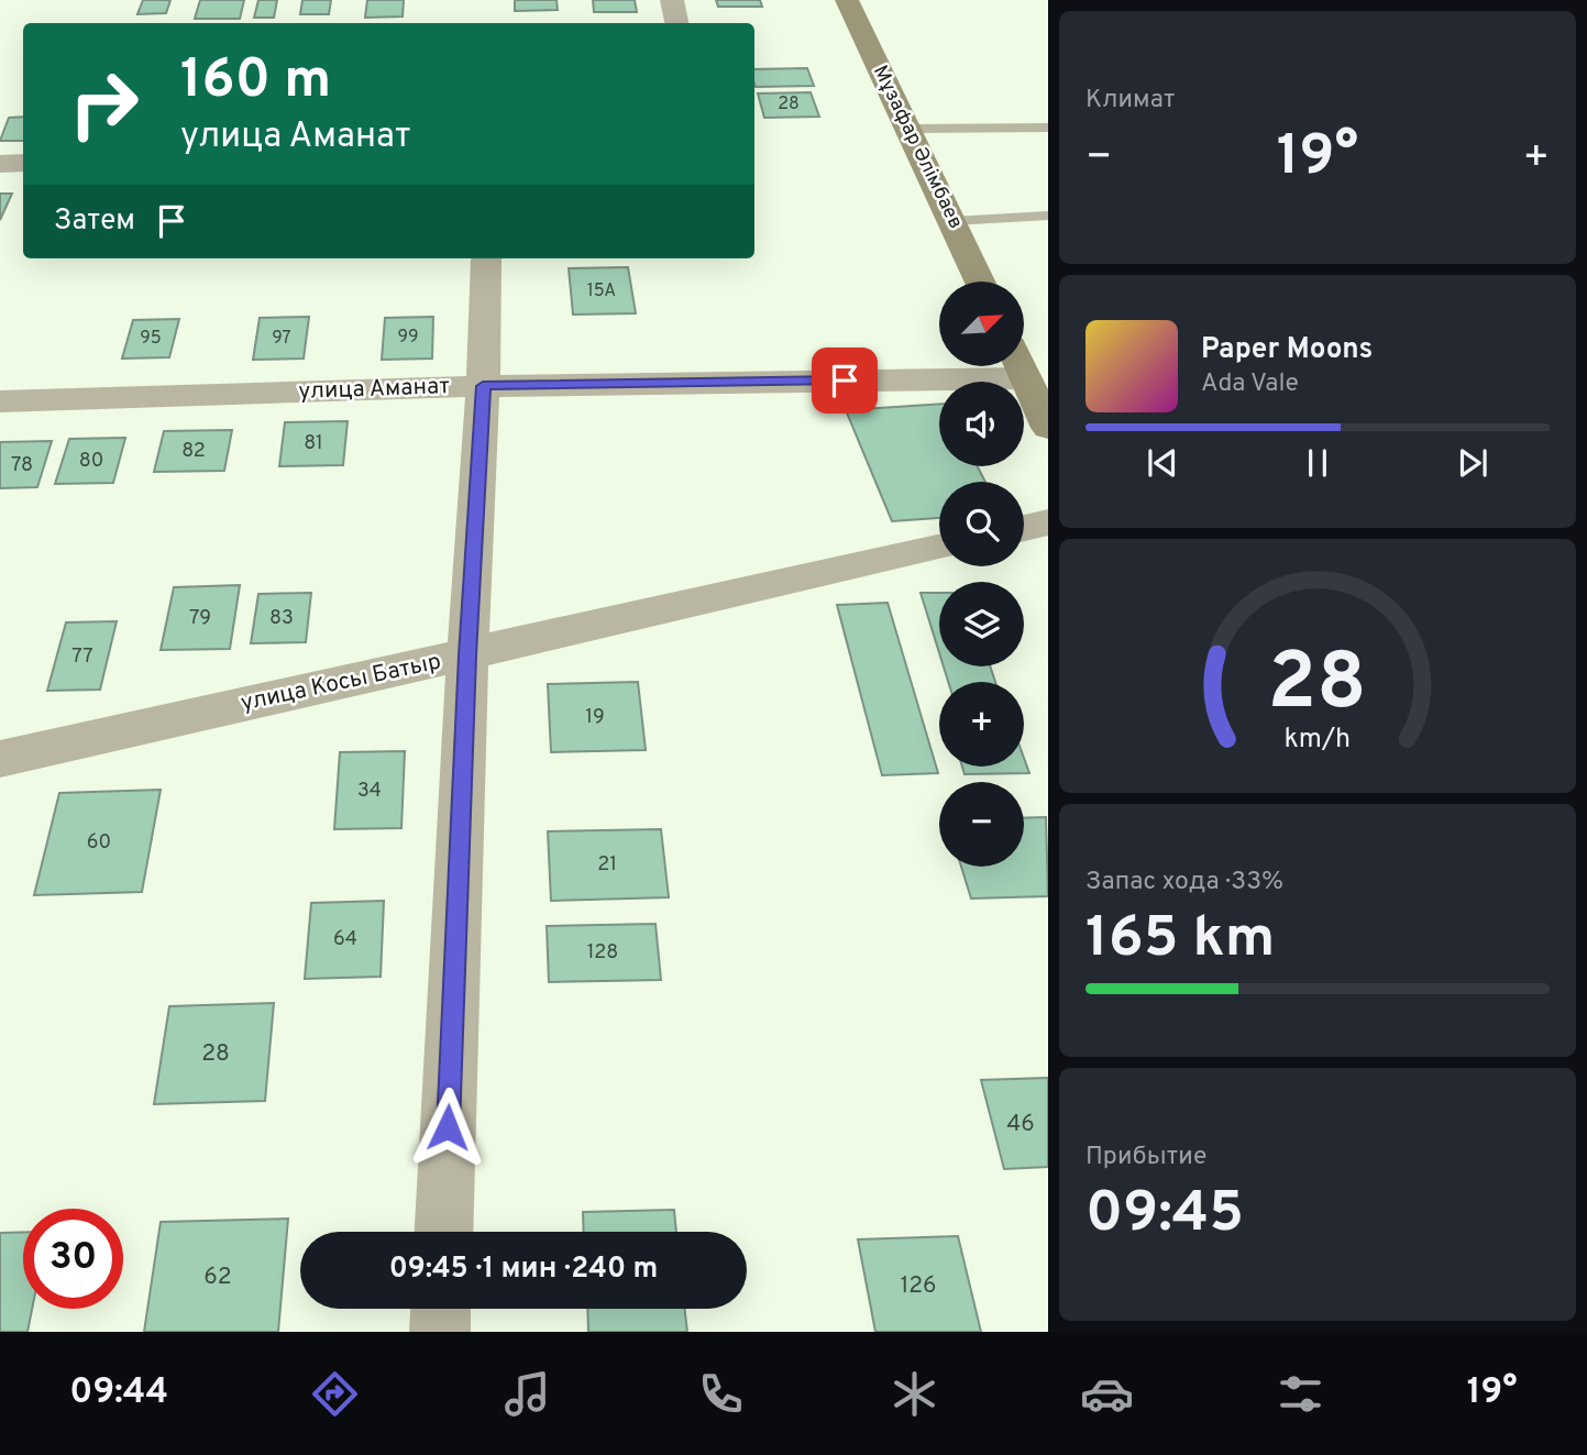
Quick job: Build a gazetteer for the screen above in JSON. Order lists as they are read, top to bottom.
{
  "streets": {
    "street": ["Мұзафар Әлімбаев", "улица Аманат", "улица Косы Батыр"]
  },
  "house_numbers": [
    "28",
    "15А",
    "99",
    "95",
    "97",
    "81",
    "82",
    "80",
    "78",
    "79",
    "83",
    "77",
    "19",
    "34",
    "60",
    "21",
    "64",
    "128",
    "28",
    "46",
    "62",
    "126"
  ],
  "north": "top right",
  "page": {
    "tile": [
      "Климат",
      ["Запас хода · 33%", "165 km"],
      ["Прибытие", "09:45"]
    ],
    "turn": ["160 m", "улица Аманат"],
    "heat": ["−", "19°", "+"],
    "then": "Затем",
    "map_buttons": ["+", "−"],
    "song": ["Paper Moons", "Ada Vale"],
    "limit": "30",
    "trip": "09:45 · 1 мин · 240 m",
    "tabs": ["09:44", "19°"],
    "gauge": ["28", "km/h"]
  }
}
